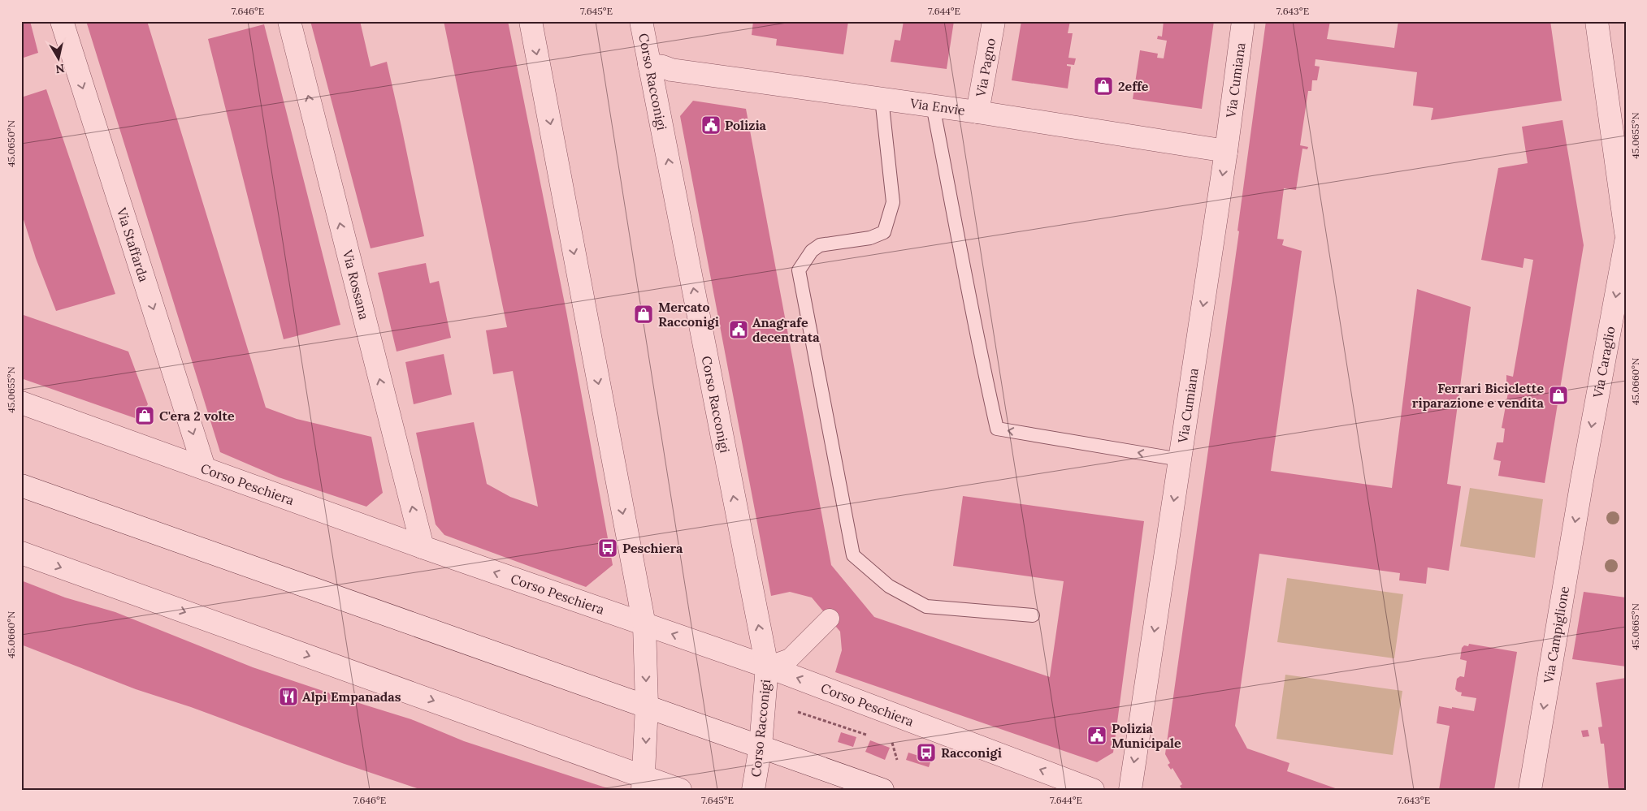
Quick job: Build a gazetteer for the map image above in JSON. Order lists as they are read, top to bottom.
{
  "streets": {
    "street": [
      "Via Pagno",
      "Via Cumiana",
      "Corso Racconigi",
      "Via Envie",
      "Via Staffarda",
      "Via Rossana",
      "Via Caraglio",
      "Corso Peschiera",
      "Via Campiglione"
    ]
  },
  "crossings": [
    ["Via Pagno", "Via Envie"],
    ["Via Cumiana", "Via Envie"],
    ["Corso Racconigi", "Via Envie"],
    ["Corso Racconigi", "Corso Peschiera"],
    ["Via Staffarda", "Corso Peschiera"],
    ["Via Rossana", "Corso Peschiera"],
    ["Via Caraglio", "Via Campiglione"]
  ],
  "one_way": [
    "Via Cumiana",
    "Via Staffarda",
    "Via Rossana",
    "Via Caraglio",
    "Via Campiglione"
  ],
  "places": {
    "shop": [
      "2effe",
      "Mercato Racconigi",
      "Ferrari Biciclette riparazione e vendita",
      "C'era 2 volte"
    ],
    "public building": ["Polizia", "Anagrafe decentrata", "Polizia Municipale"],
    "bus stop": ["Peschiera", "Racconigi"],
    "restaurant": ["Alpi Empanadas"]
  },
  "north": "bottom",
  "coordinates": [
    "7.646°E",
    "7.645°E",
    "7.644°E",
    "7.643°E",
    "45.0655°N",
    "45.0650°N",
    "45.0660°N",
    "45.0665°N"
  ]
}
